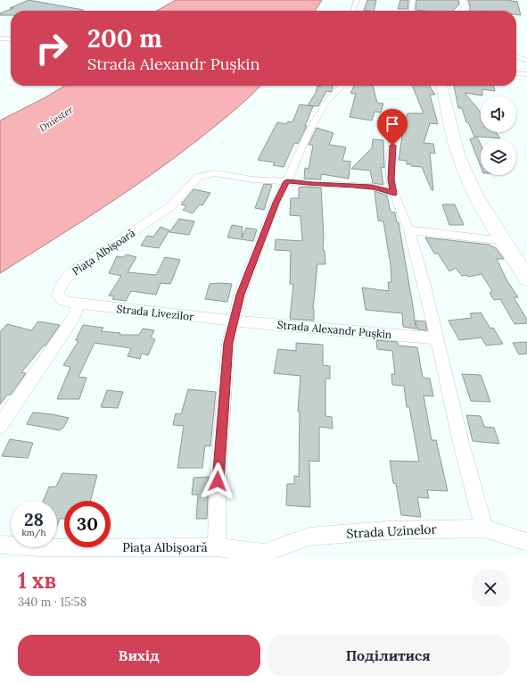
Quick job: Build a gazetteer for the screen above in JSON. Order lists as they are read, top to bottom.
{
  "streets": {
    "street": [
      "Piața Albișoară",
      "Strada Livezilor",
      "Strada Alexandr Pușkin",
      "Strada Uzinelor"
    ]
  },
  "crossings": [
    ["Piața Albișoară", "Strada Livezilor"],
    ["Piața Albișoară", "Strada Uzinelor"],
    ["Strada Livezilor", "Strada Alexandr Pușkin"]
  ],
  "water": ["Dniester"],
  "page": {
    "turn": ["200 m", "Strada Alexandr Pușkin"],
    "speed": "28 km/h",
    "limit": "30",
    "heading": ["1 хв", "340 m · 15:58"],
    "buttons": ["Вихід", "Поділитися"]
  }
}
